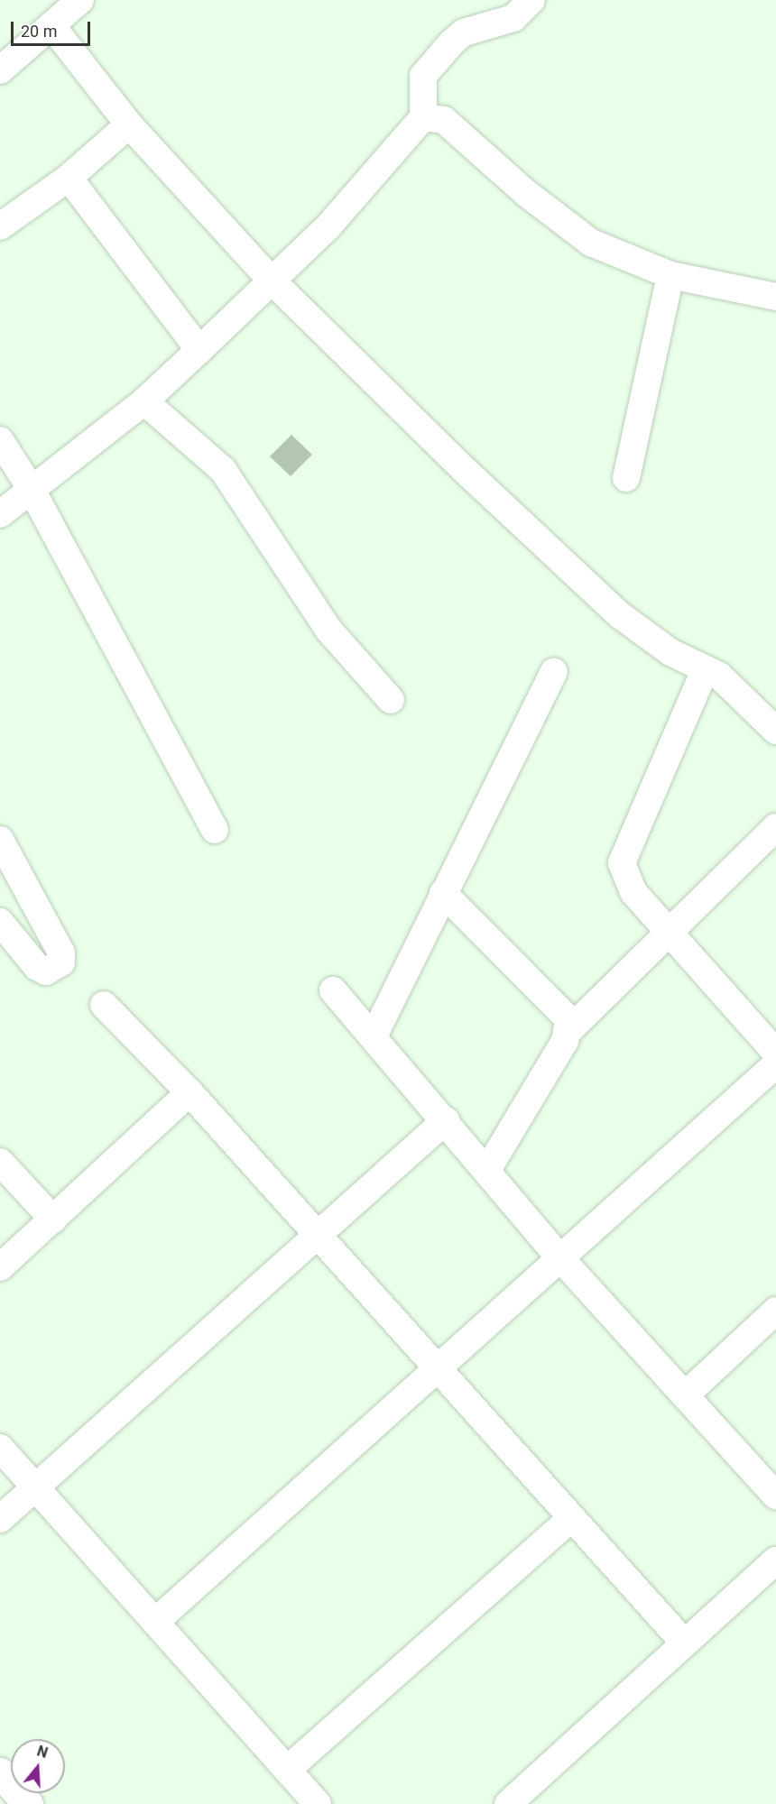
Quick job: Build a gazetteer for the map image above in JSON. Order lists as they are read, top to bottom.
{
  "scale_bar": "20 m",
  "north": "top"
}
